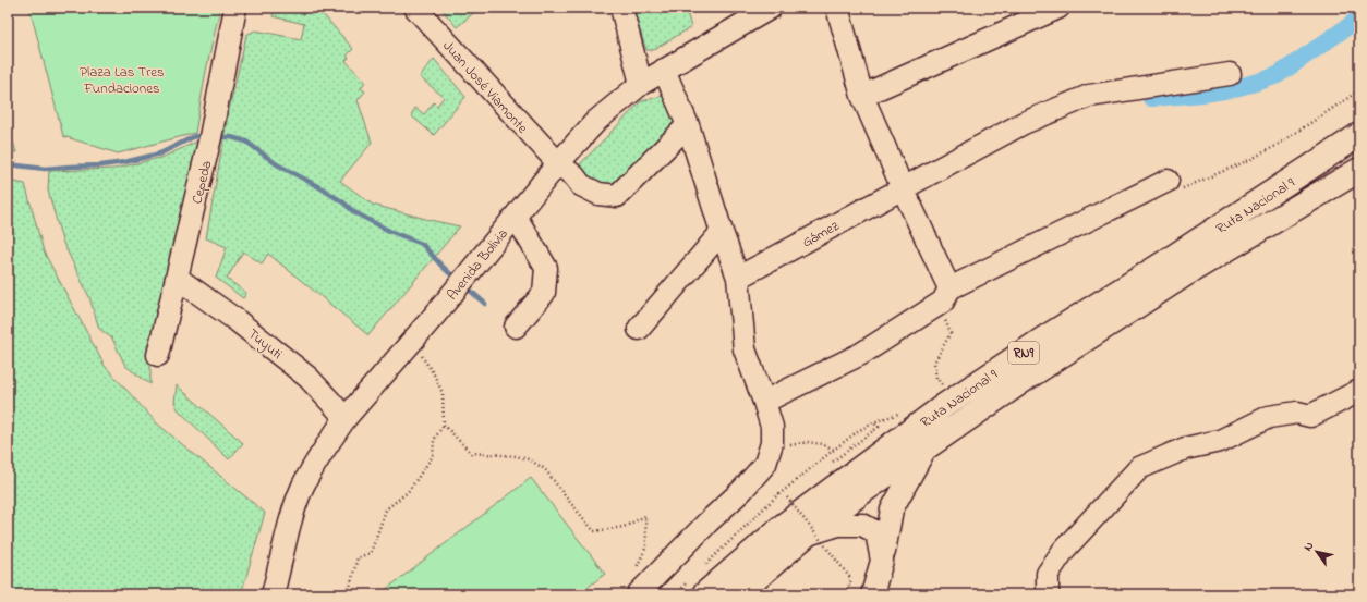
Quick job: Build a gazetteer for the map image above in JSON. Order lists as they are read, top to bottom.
{
  "streets": {
    "highway": ["Ruta Nacional 9", "RN9"],
    "street": [
      "Juan José Viamonte",
      "Cepeda",
      "Gámez",
      "Avenida Bolivia",
      "Tuyuti"
    ]
  },
  "crossings": [
    ["Juan José Viamonte", "Avenida Bolivia"],
    ["Cepeda", "Tuyuti"],
    ["Avenida Bolivia", "Tuyuti"]
  ],
  "parks": ["Plaza Las Tres Fundaciones"],
  "north": "top left"
}
